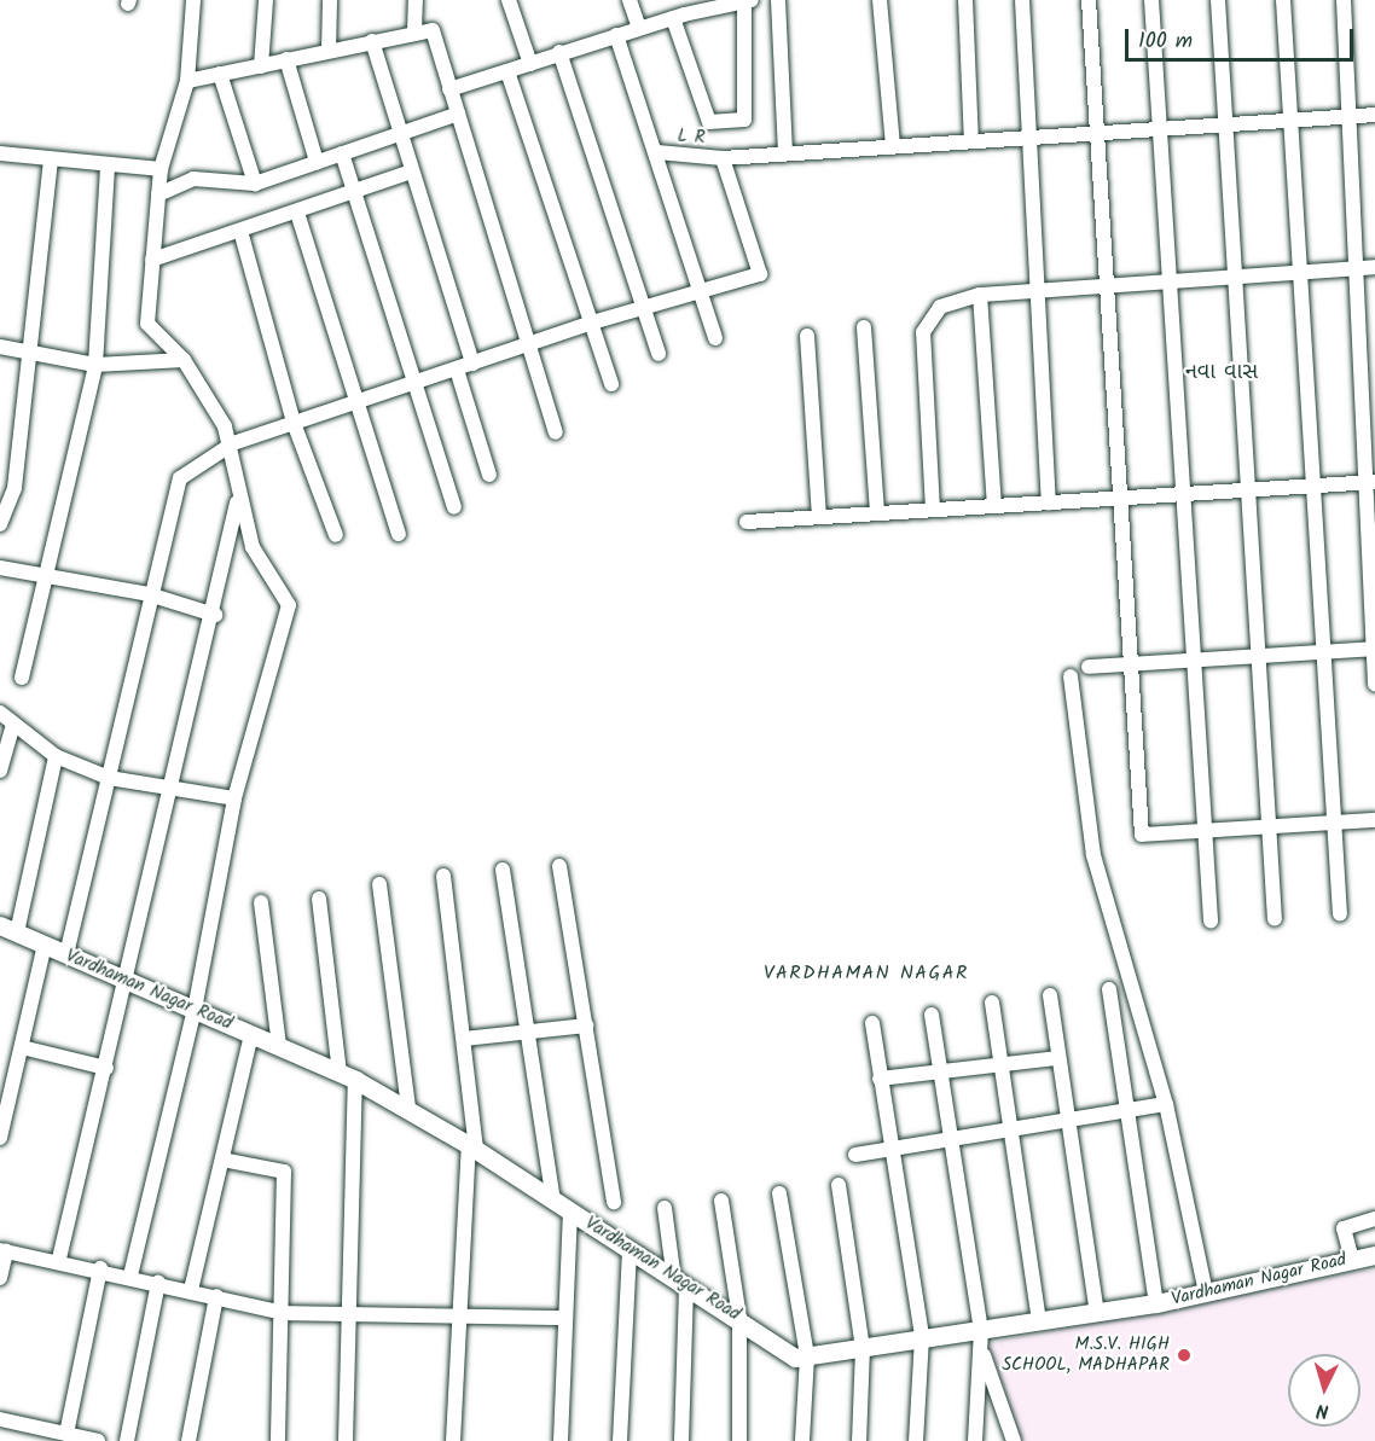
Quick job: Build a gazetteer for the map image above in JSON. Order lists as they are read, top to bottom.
{
  "streets": {
    "street": ["L R", "Vardhaman Nagar Road"]
  },
  "districts": ["નવા વાસ", "VARDHAMAN NAGAR"],
  "places": ["M.S.V. HIGH SCHOOL, MADHAPAR"],
  "scale_bar": "100 m",
  "north": "bottom"
}
